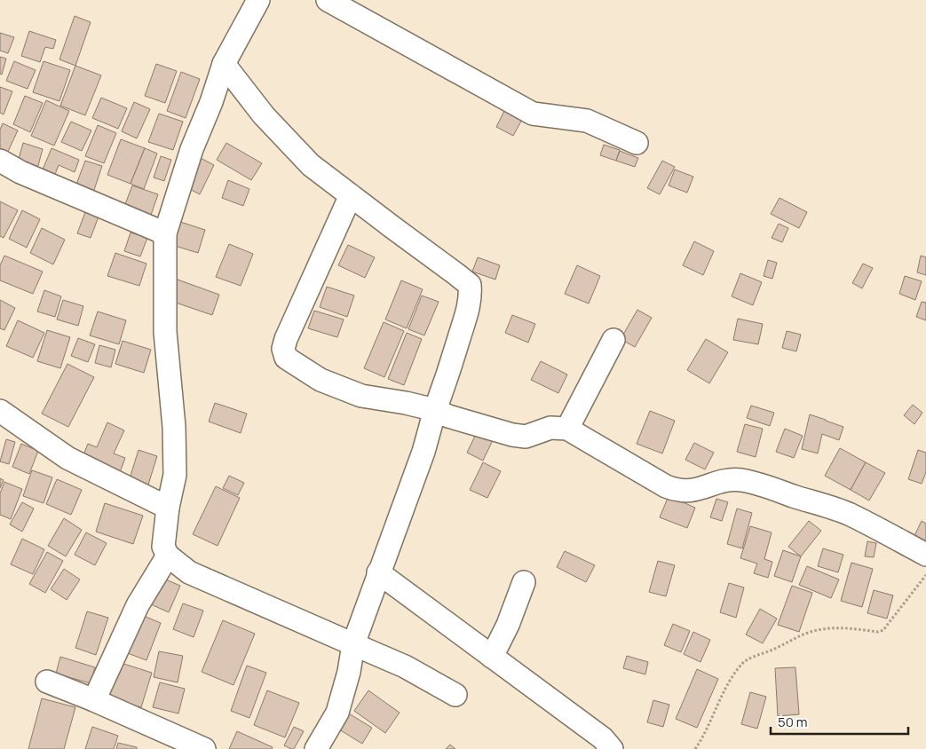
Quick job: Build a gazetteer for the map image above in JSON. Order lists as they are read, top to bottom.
{
  "scale_bar": "50 m"
}
